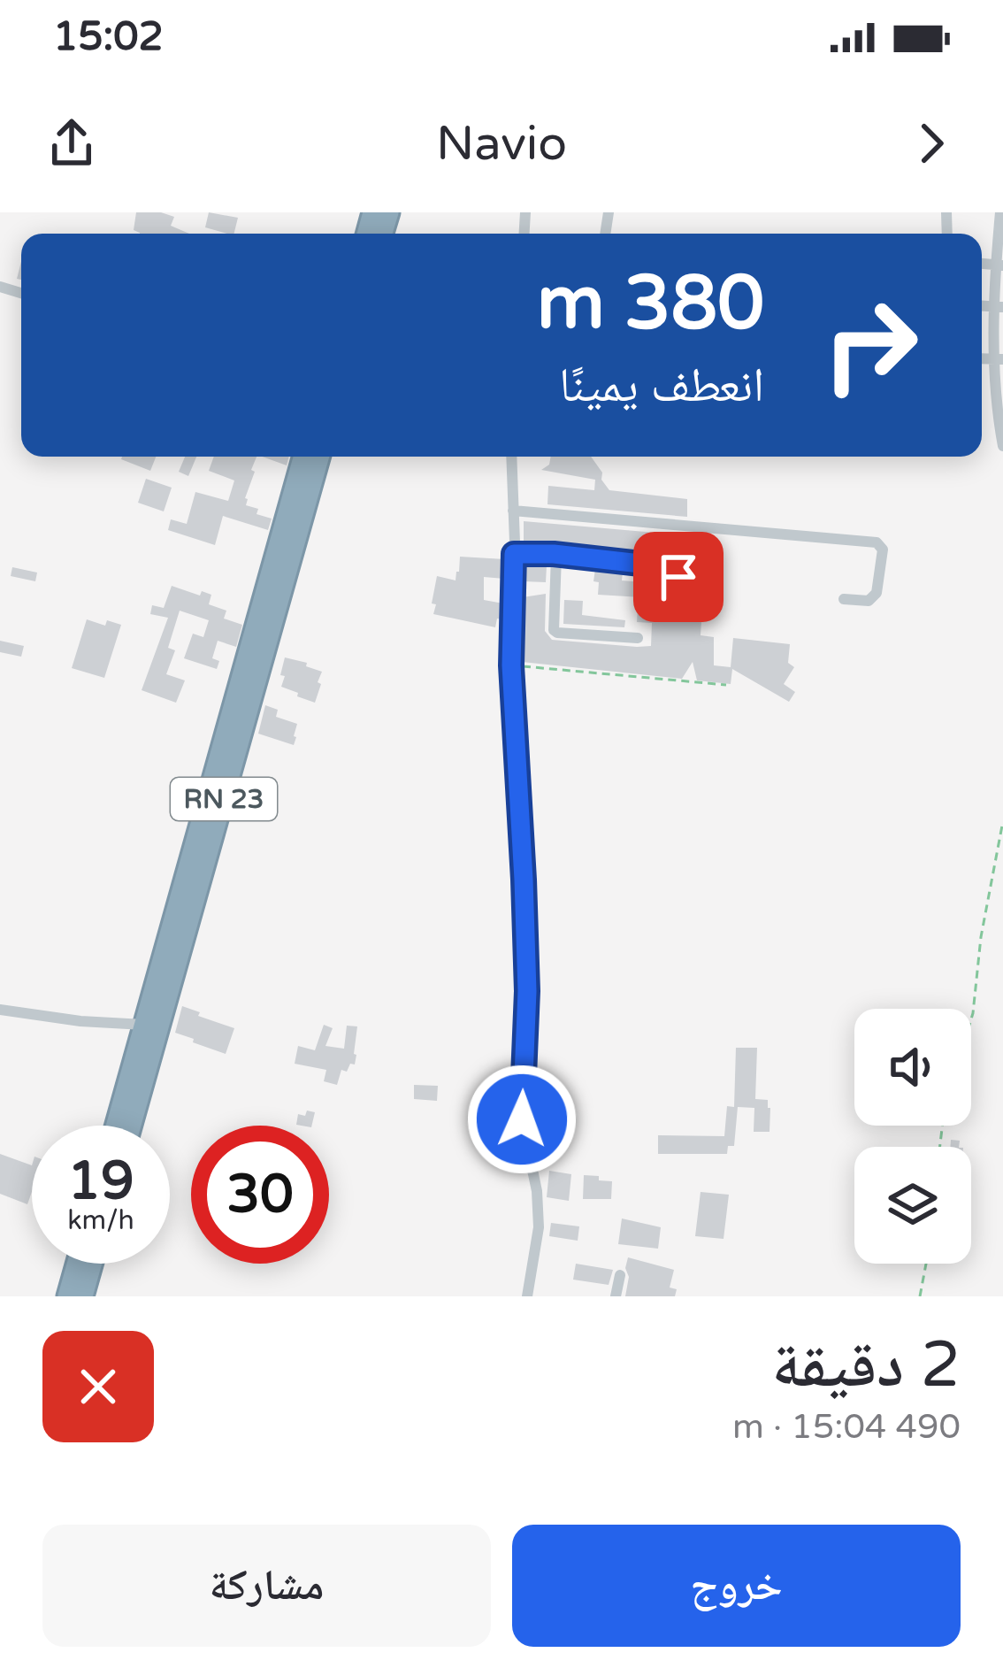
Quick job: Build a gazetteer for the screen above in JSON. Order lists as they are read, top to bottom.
{
  "streets": {
    "highway": ["RN 23"]
  },
  "page": {
    "status": "15:02",
    "header": "Navio",
    "turn": ["380 m", "انعطف يمينًا"],
    "speed": "19 km/h",
    "limit": "30",
    "heading": ["2 دقيقة", "490 m · 15:04"],
    "buttons": ["خروج", "مشاركة"]
  }
}
